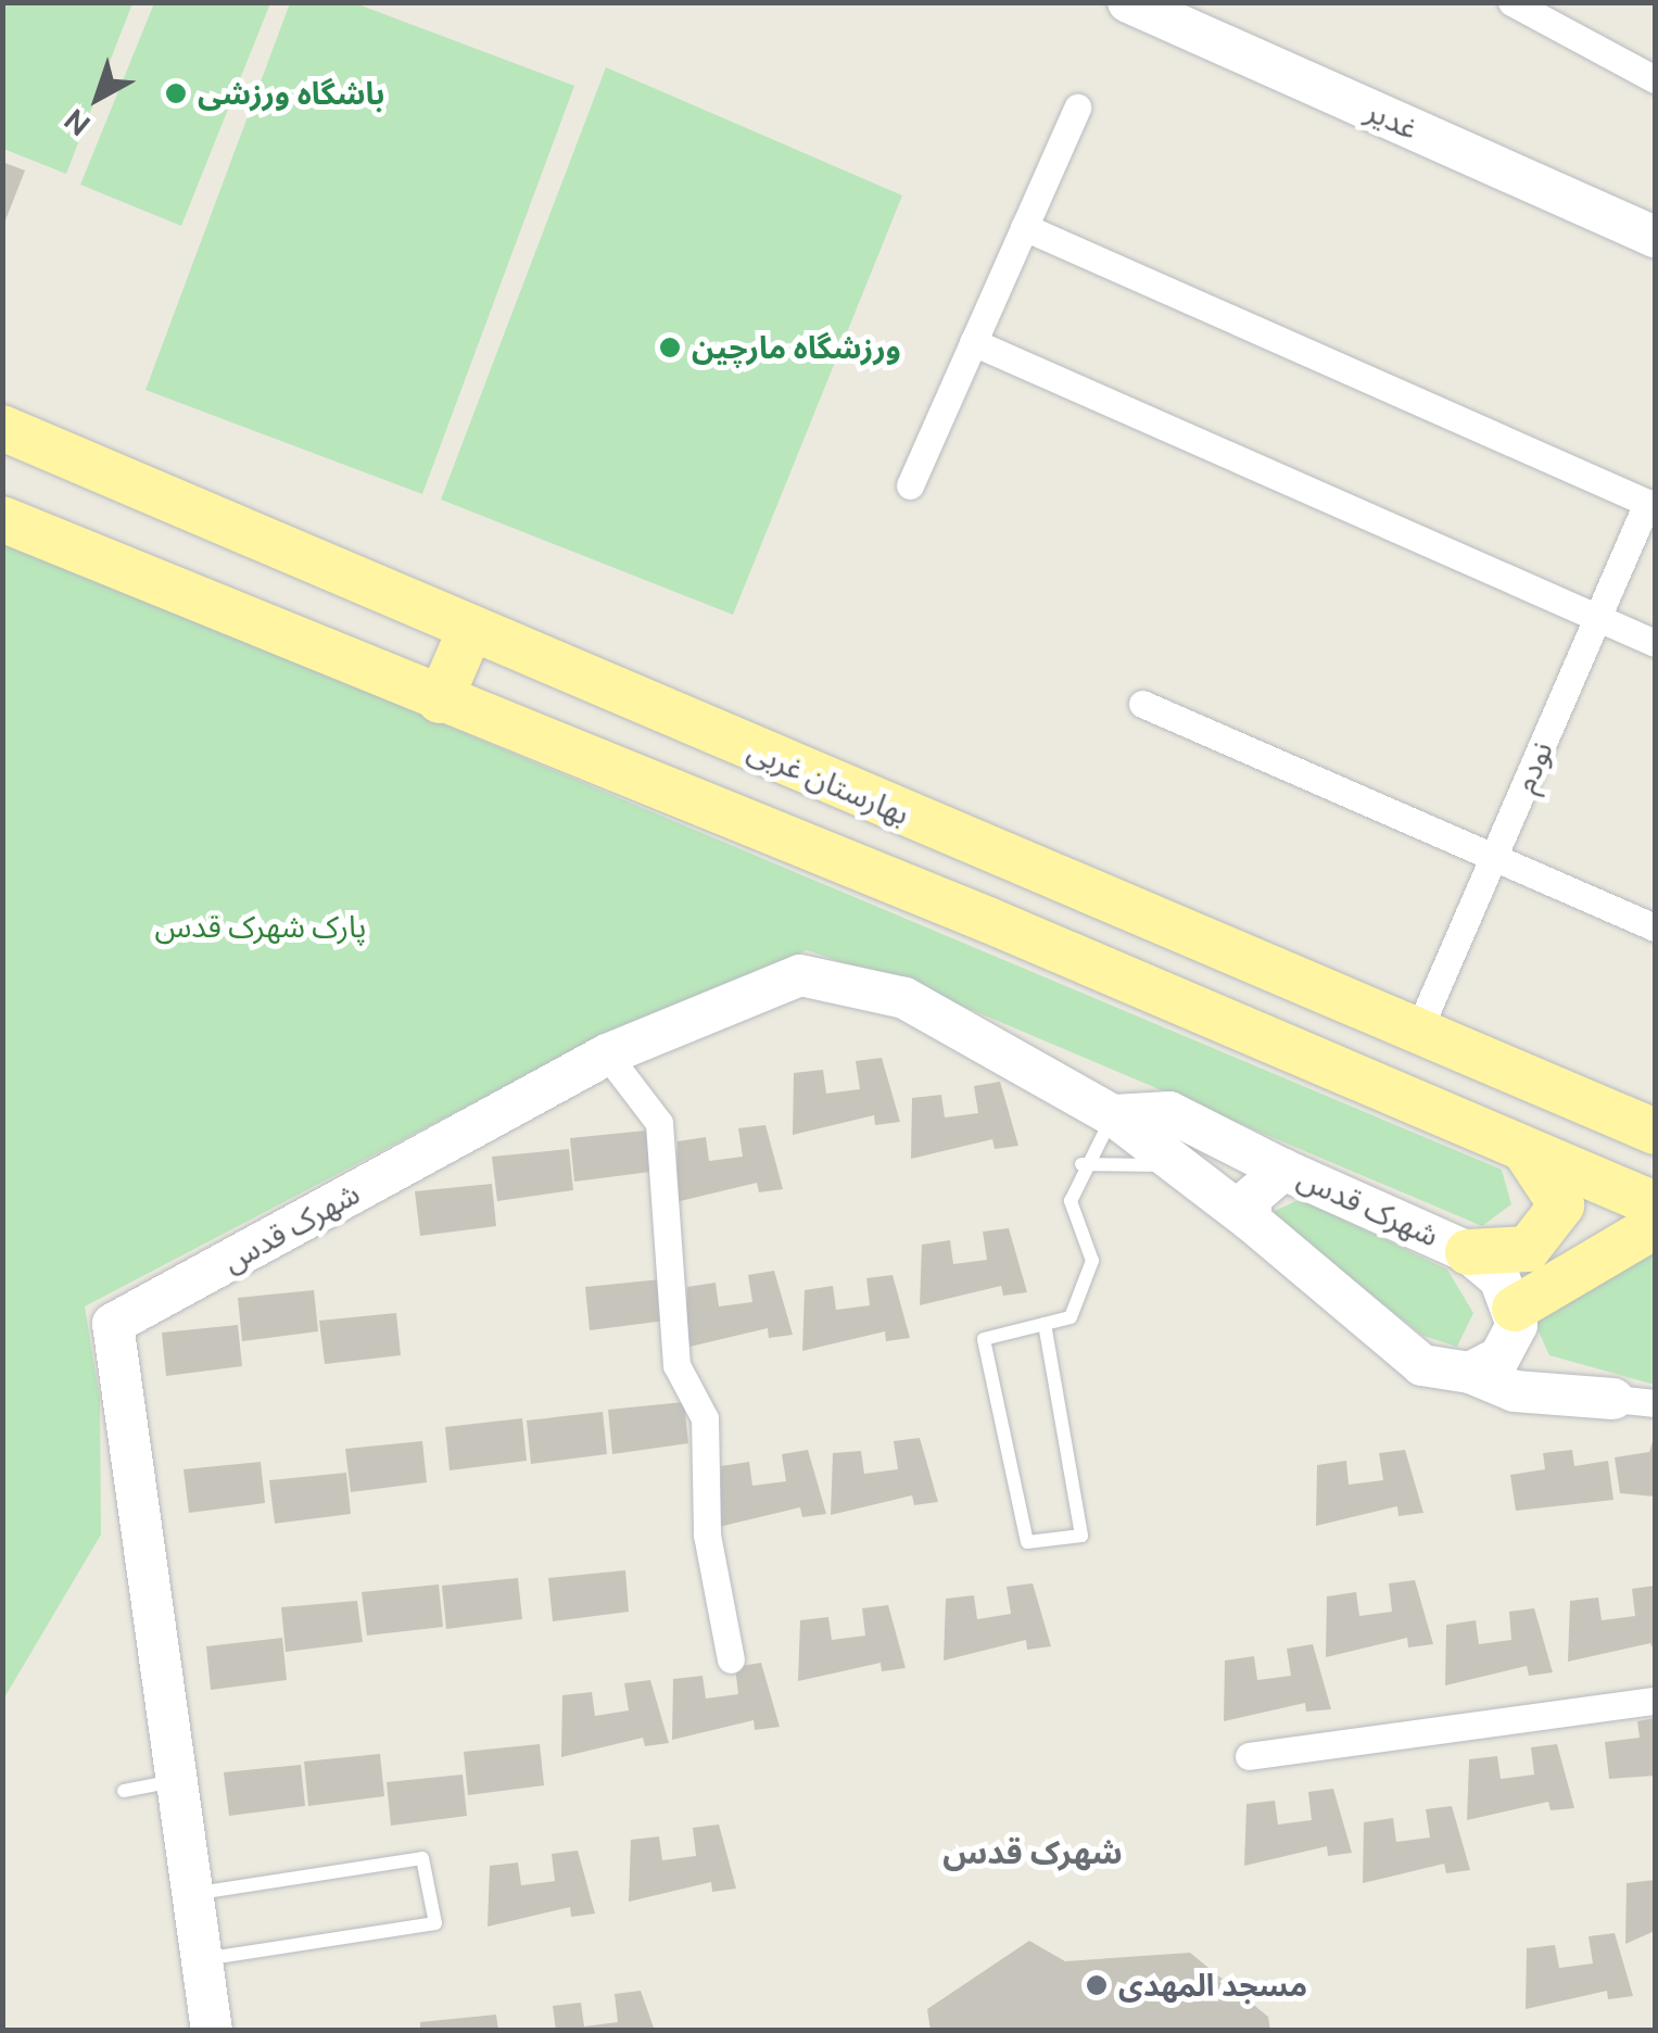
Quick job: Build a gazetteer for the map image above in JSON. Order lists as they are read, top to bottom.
{
  "streets": {
    "main road": ["بهارستان غربی"],
    "street": ["غدیر", "نودم", "شهرک قدس"]
  },
  "crossings": [
    ["نودم", "بهارستان غربی"]
  ],
  "districts": ["شهرک قدس"],
  "parks": ["پارک شهرک قدس"],
  "places": ["باشگاه ورزشی", "ورزشگاه مارچین", "مسجد المهدی"],
  "north": "bottom left"
}
